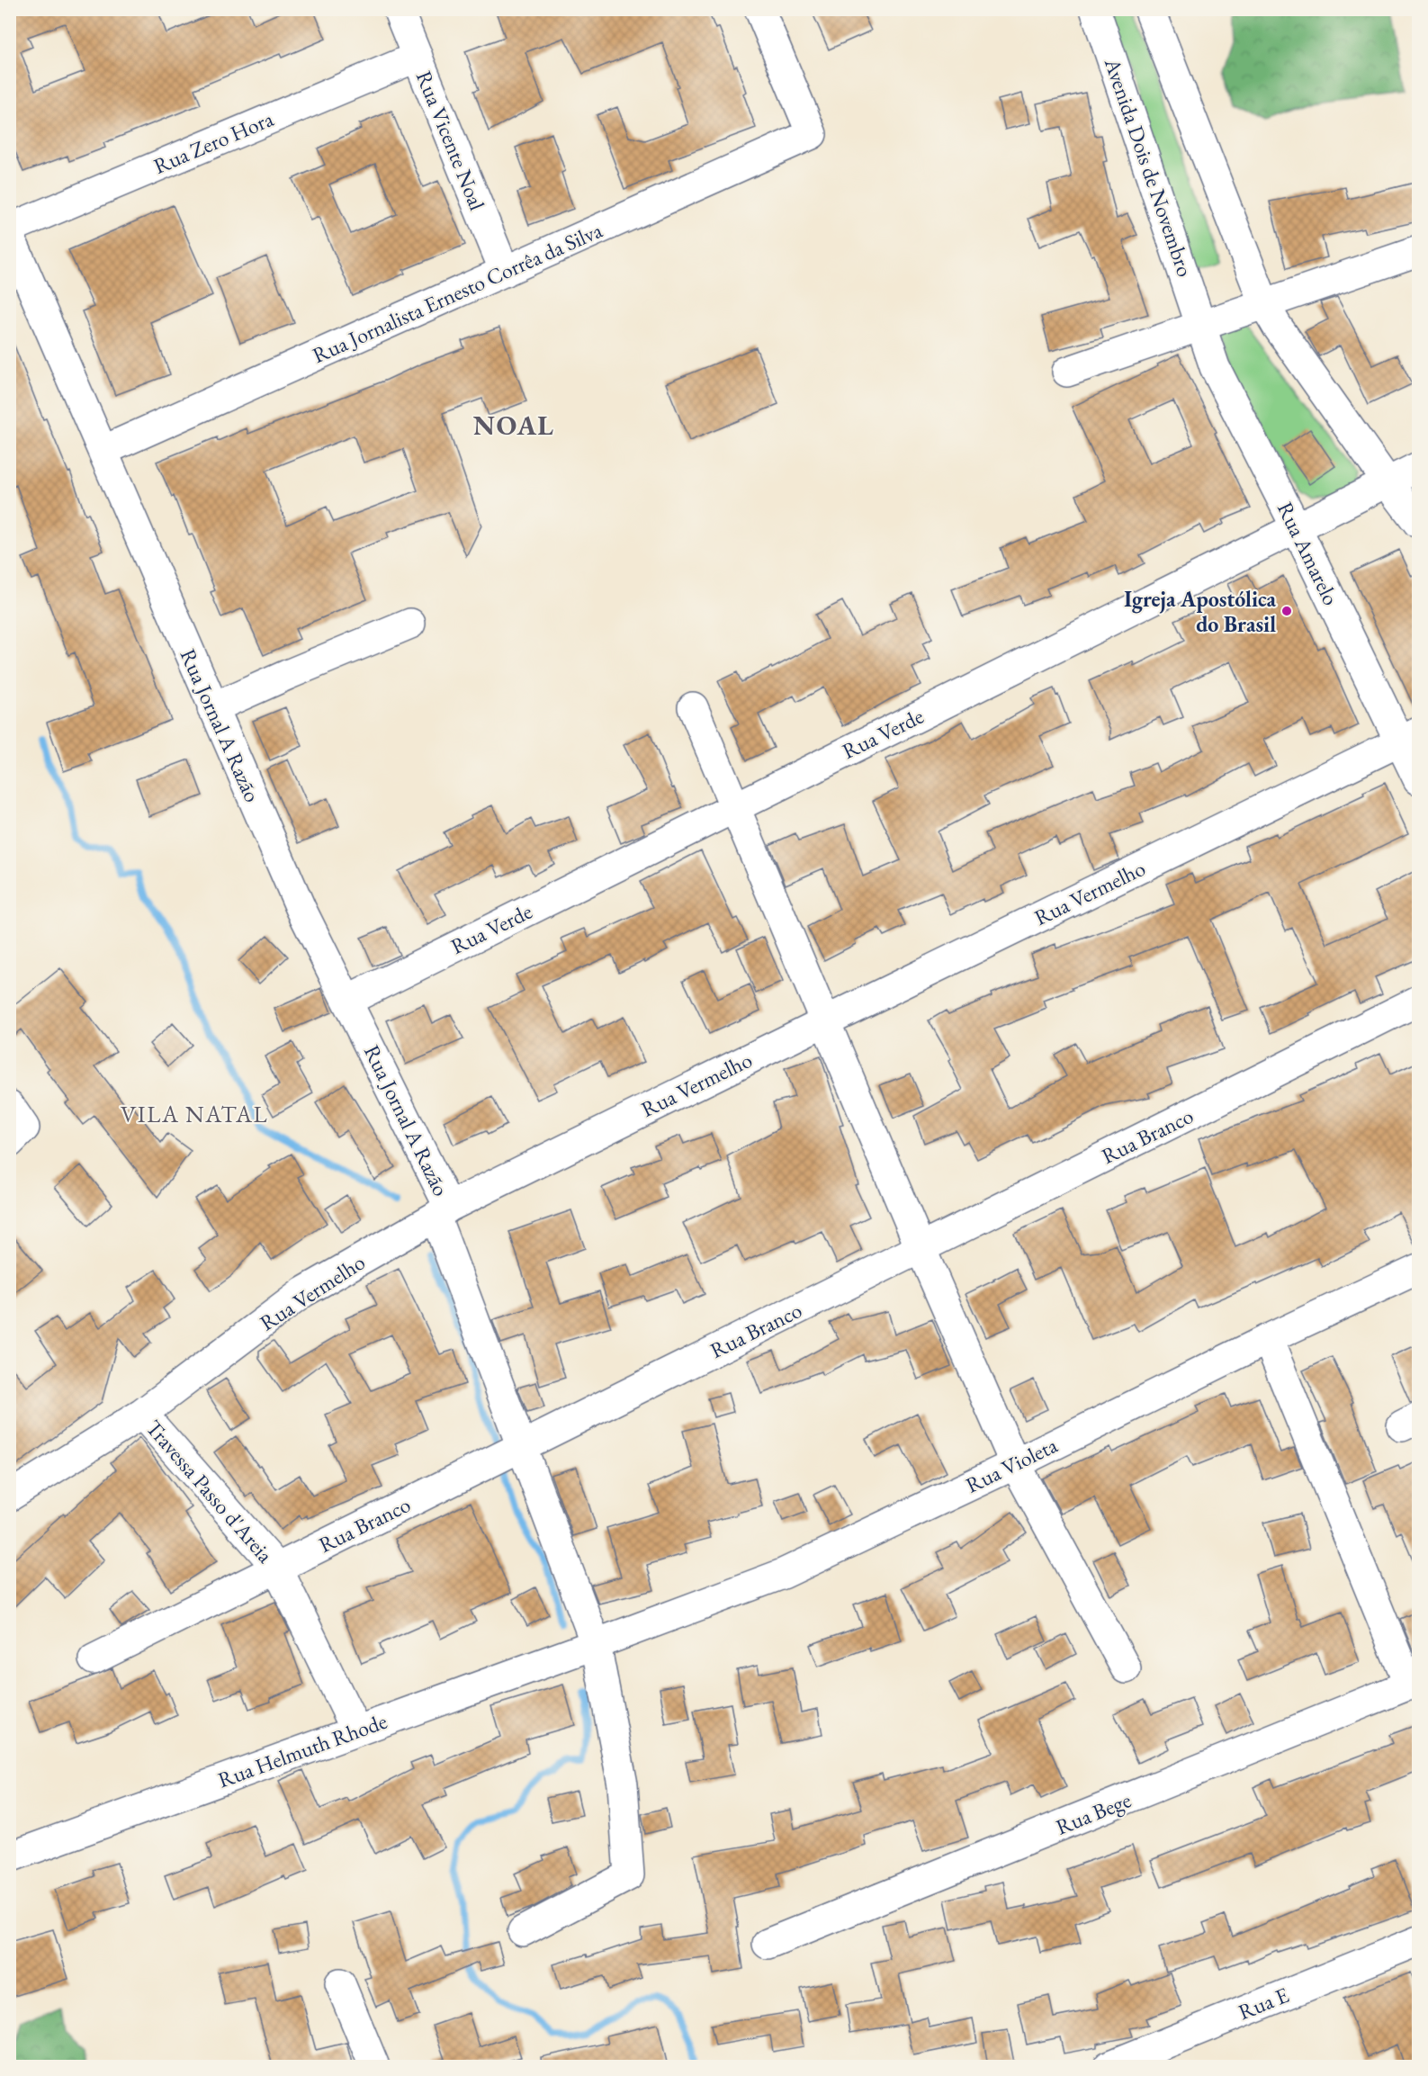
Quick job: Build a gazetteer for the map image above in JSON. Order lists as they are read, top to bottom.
{
  "streets": {
    "street": [
      "Rua Vicente Noal",
      "Rua Zero Hora",
      "Avenida Dois de Novembro",
      "Rua Jornalista Ernesto Corrêa da Silva",
      "Rua Amarelo",
      "Rua Jornal A Razão",
      "Rua Verde",
      "Rua Vermelho",
      "Rua Branco",
      "Rua Violeta",
      "Travessa Passo d'Areia",
      "Rua Helmuth Rhode",
      "Rua Bege",
      "Rua E"
    ]
  },
  "crossings": [
    ["Rua Vicente Noal", "Rua Zero Hora"],
    ["Rua Vicente Noal", "Rua Jornalista Ernesto Corrêa da Silva"],
    ["Avenida Dois de Novembro", "Rua Amarelo"],
    ["Rua Jornalista Ernesto Corrêa da Silva", "Rua Jornal A Razão"],
    ["Rua Amarelo", "Rua Verde"],
    ["Rua Amarelo", "Rua Vermelho"],
    ["Rua Jornal A Razão", "Rua Verde"],
    ["Rua Jornal A Razão", "Rua Vermelho"],
    ["Rua Jornal A Razão", "Rua Branco"],
    ["Rua Jornal A Razão", "Rua Violeta"],
    ["Rua Jornal A Razão", "Rua Helmuth Rhode"],
    ["Rua Vermelho", "Travessa Passo d'Areia"],
    ["Rua Branco", "Travessa Passo d'Areia"],
    ["Rua Violeta", "Rua Helmuth Rhode"],
    ["Travessa Passo d'Areia", "Rua Helmuth Rhode"]
  ],
  "districts": ["NOAL", "VILA NATAL"],
  "places": ["Igreja Apostólica do Brasil"]
}
